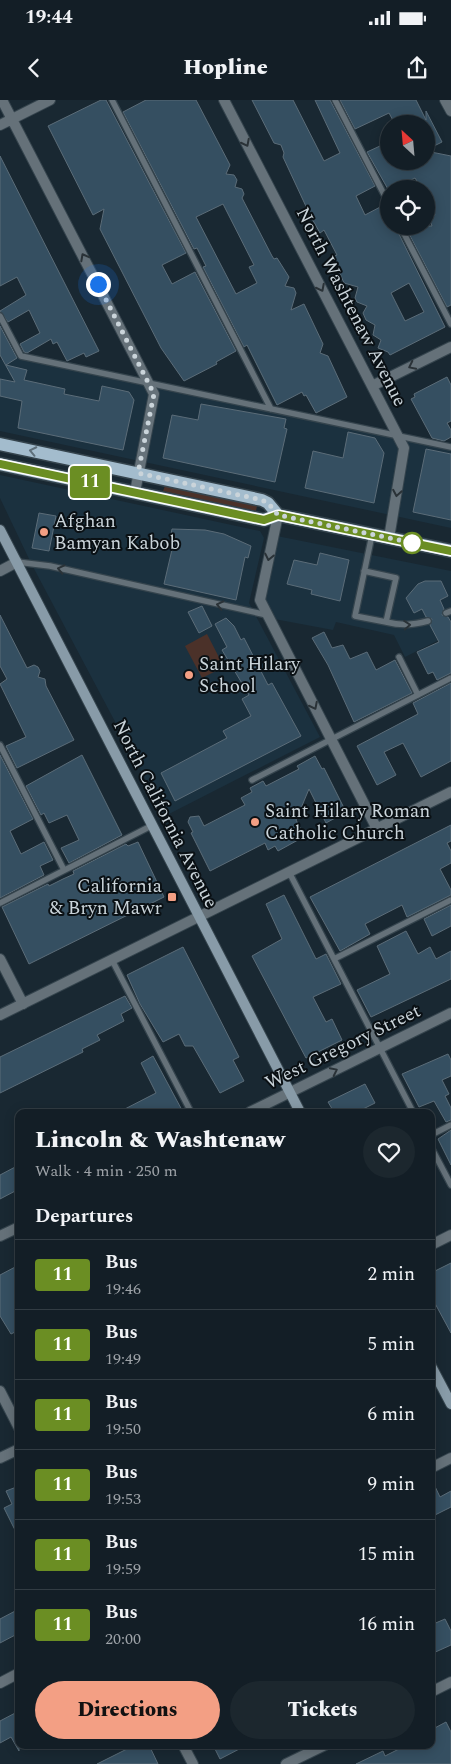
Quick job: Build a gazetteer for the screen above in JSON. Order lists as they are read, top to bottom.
{
  "streets": {
    "main road": ["North California Avenue"],
    "street": ["North Washtenaw Avenue", "West Gregory Street"]
  },
  "crossings": [
    ["North California Avenue", "West Gregory Street"]
  ],
  "one_way": ["North Washtenaw Avenue", "West Gregory Street"],
  "places": {
    "other": ["Afghan Bamyan Kabob", "Saint Hilary School", "Saint Hilary Roman Catholic Church"],
    "transit": ["California & Bryn Mawr"]
  },
  "lines": ["bus line 11"],
  "north": "top left",
  "page": {
    "status": "19:44",
    "header": "Hopline",
    "on_map": "11",
    "heading": [
      ["Lincoln & Washtenaw", "Walk · 4 min · 250 m"],
      "Departures"
    ],
    "list": [
      {
        "mark": "11",
        "name": "Bus",
        "note": "19:46",
        "value": "2 min"
      },
      {
        "mark": "11",
        "name": "Bus",
        "note": "19:49",
        "value": "5 min"
      },
      {
        "mark": "11",
        "name": "Bus",
        "note": "19:50",
        "value": "6 min"
      },
      {
        "mark": "11",
        "name": "Bus",
        "note": "19:53",
        "value": "9 min"
      },
      {
        "mark": "11",
        "name": "Bus",
        "note": "19:59",
        "value": "15 min"
      },
      {
        "mark": "11",
        "name": "Bus",
        "note": "20:00",
        "value": "16 min"
      }
    ],
    "buttons": ["Directions", "Tickets"]
  }
}
